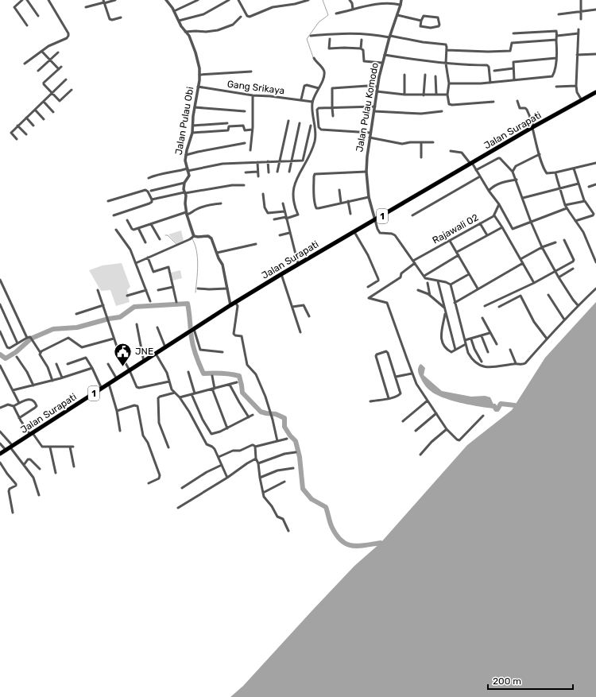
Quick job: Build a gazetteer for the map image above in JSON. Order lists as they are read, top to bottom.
{
  "streets": {
    "highway": ["Jalan Surapati", "1"],
    "street": [
      "Gang Srikaya",
      "Jalan Pulau Komodo",
      "Jalan Pulau Obi",
      "Rajawali 02"
    ]
  },
  "crossings": [
    ["Gang Srikaya", "Jalan Pulau Obi"],
    ["Jalan Pulau Komodo", "Jalan Surapati"]
  ],
  "places": {
    "public building": ["JNE"]
  },
  "scale_bar": "200 m"
}
